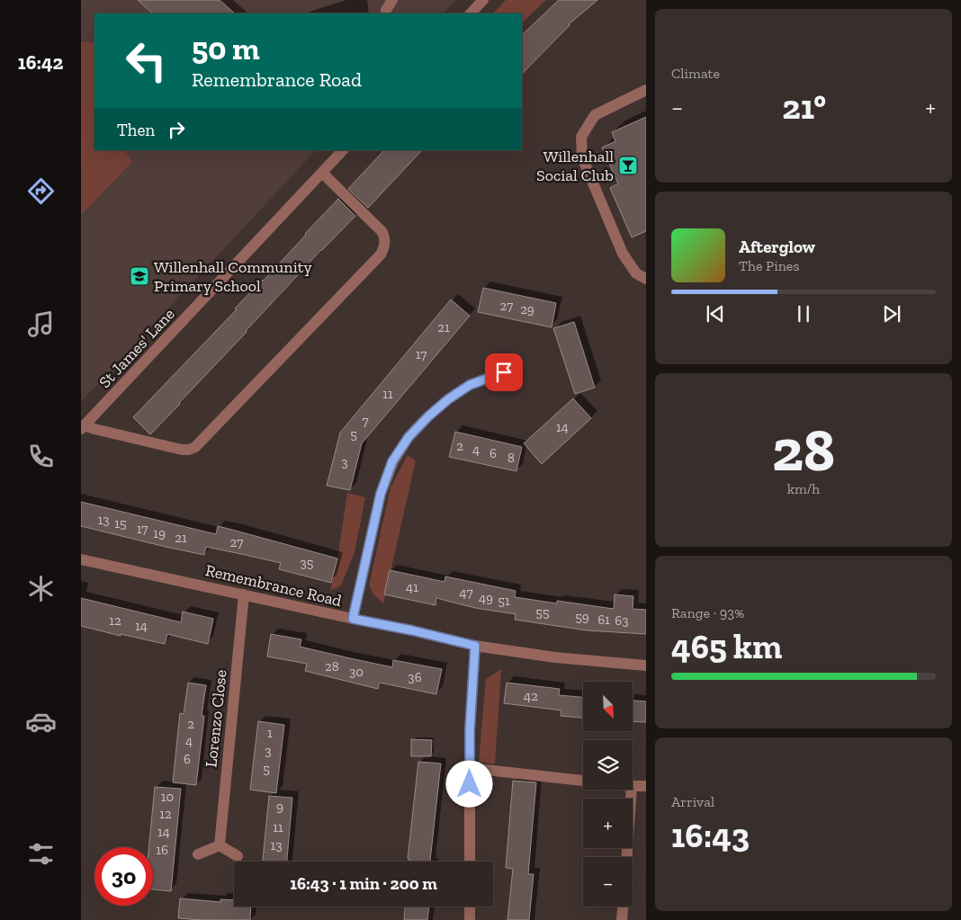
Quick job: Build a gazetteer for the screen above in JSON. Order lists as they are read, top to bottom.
{
  "streets": {
    "street": ["St James' Lane", "Remembrance Road", "Lorenzo Close"]
  },
  "crossings": [
    ["Remembrance Road", "Lorenzo Close"]
  ],
  "places": {
    "bar": ["Willenhall Social Club"],
    "school or university": ["Willenhall Community Primary School"]
  },
  "house_numbers": [
    "27",
    "29",
    "21",
    "17",
    "11",
    "7",
    "14",
    "5",
    "2",
    "4",
    "6",
    "8",
    "3",
    "13",
    "15",
    "17",
    "19",
    "21",
    "27",
    "35",
    "41",
    "47",
    "49",
    "51",
    "55",
    "59",
    "61",
    "12",
    "63",
    "14",
    "28",
    "30",
    "36",
    "42",
    "2",
    "1",
    "4",
    "3",
    "6",
    "5",
    "10",
    "9",
    "12",
    "11",
    "14",
    "13",
    "16"
  ],
  "north": "bottom right",
  "page": {
    "tabs": "16:42",
    "tile": [
      "Climate",
      ["28", "km/h"],
      ["Range · 93%", "465 km"],
      ["Arrival", "16:43"]
    ],
    "turn": ["50 m", "Remembrance Road"],
    "heat": ["−", "21°", "+"],
    "then": "Then",
    "song": ["Afterglow", "The Pines"],
    "map_buttons": ["+", "−"],
    "limit": "30",
    "trip": "16:43 · 1 min · 200 m"
  }
}
